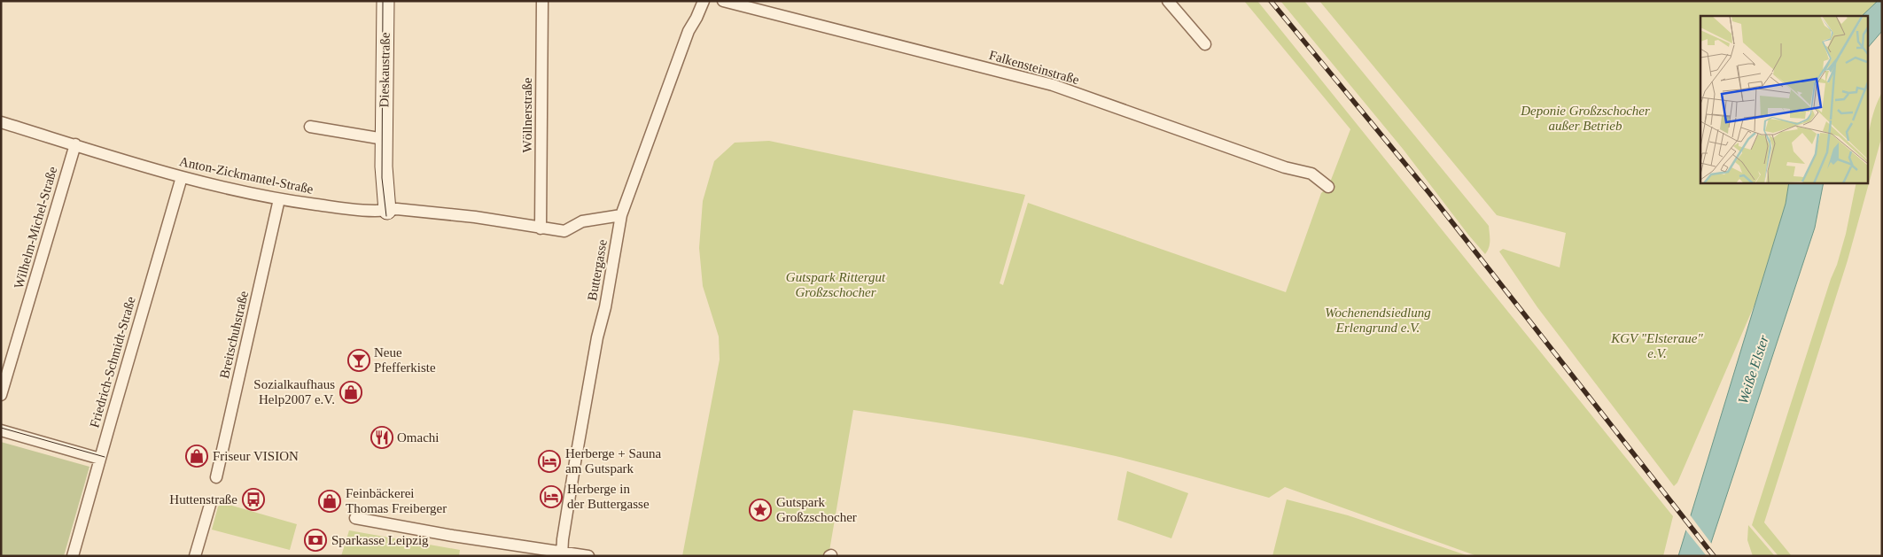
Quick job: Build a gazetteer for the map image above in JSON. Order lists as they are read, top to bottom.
{
  "streets": {
    "main road": ["Dieskaustraße"],
    "street": [
      "Falkensteinstraße",
      "Wöllnerstraße",
      "Anton-Zickmantel-Straße",
      "Wilhelm-Michel-Straße",
      "Buttergasse",
      "Breitschuhstraße",
      "Friedrich-Schmidt-Straße"
    ]
  },
  "crossings": [
    ["Dieskaustraße", "Anton-Zickmantel-Straße"],
    ["Wöllnerstraße", "Anton-Zickmantel-Straße"],
    ["Anton-Zickmantel-Straße", "Wilhelm-Michel-Straße"],
    ["Anton-Zickmantel-Straße", "Buttergasse"],
    ["Anton-Zickmantel-Straße", "Breitschuhstraße"],
    ["Anton-Zickmantel-Straße", "Friedrich-Schmidt-Straße"]
  ],
  "water": ["Weiße Elster"],
  "parks": [
    "Deponie Großzschocher außer Betrieb",
    "Gutspark Rittergut Großzschocher",
    "Wochenendsiedlung Erlengrund e.V.",
    "KGV \"Elsteraue\" e.V."
  ],
  "places": {
    "bar": ["Neue Pfefferkiste"],
    "shop": ["Sozialkaufhaus Help2007 e.V.", "Friseur VISION", "Feinbäckerei Thomas Freiberger"],
    "restaurant": ["Omachi"],
    "hotel": ["Herberge + Sauna am Gutspark", "Herberge in der Buttergasse"],
    "bus stop": ["Huttenstraße"],
    "place": ["Gutspark Großzschocher"],
    "bank": ["Sparkasse Leipzig"]
  }
}
